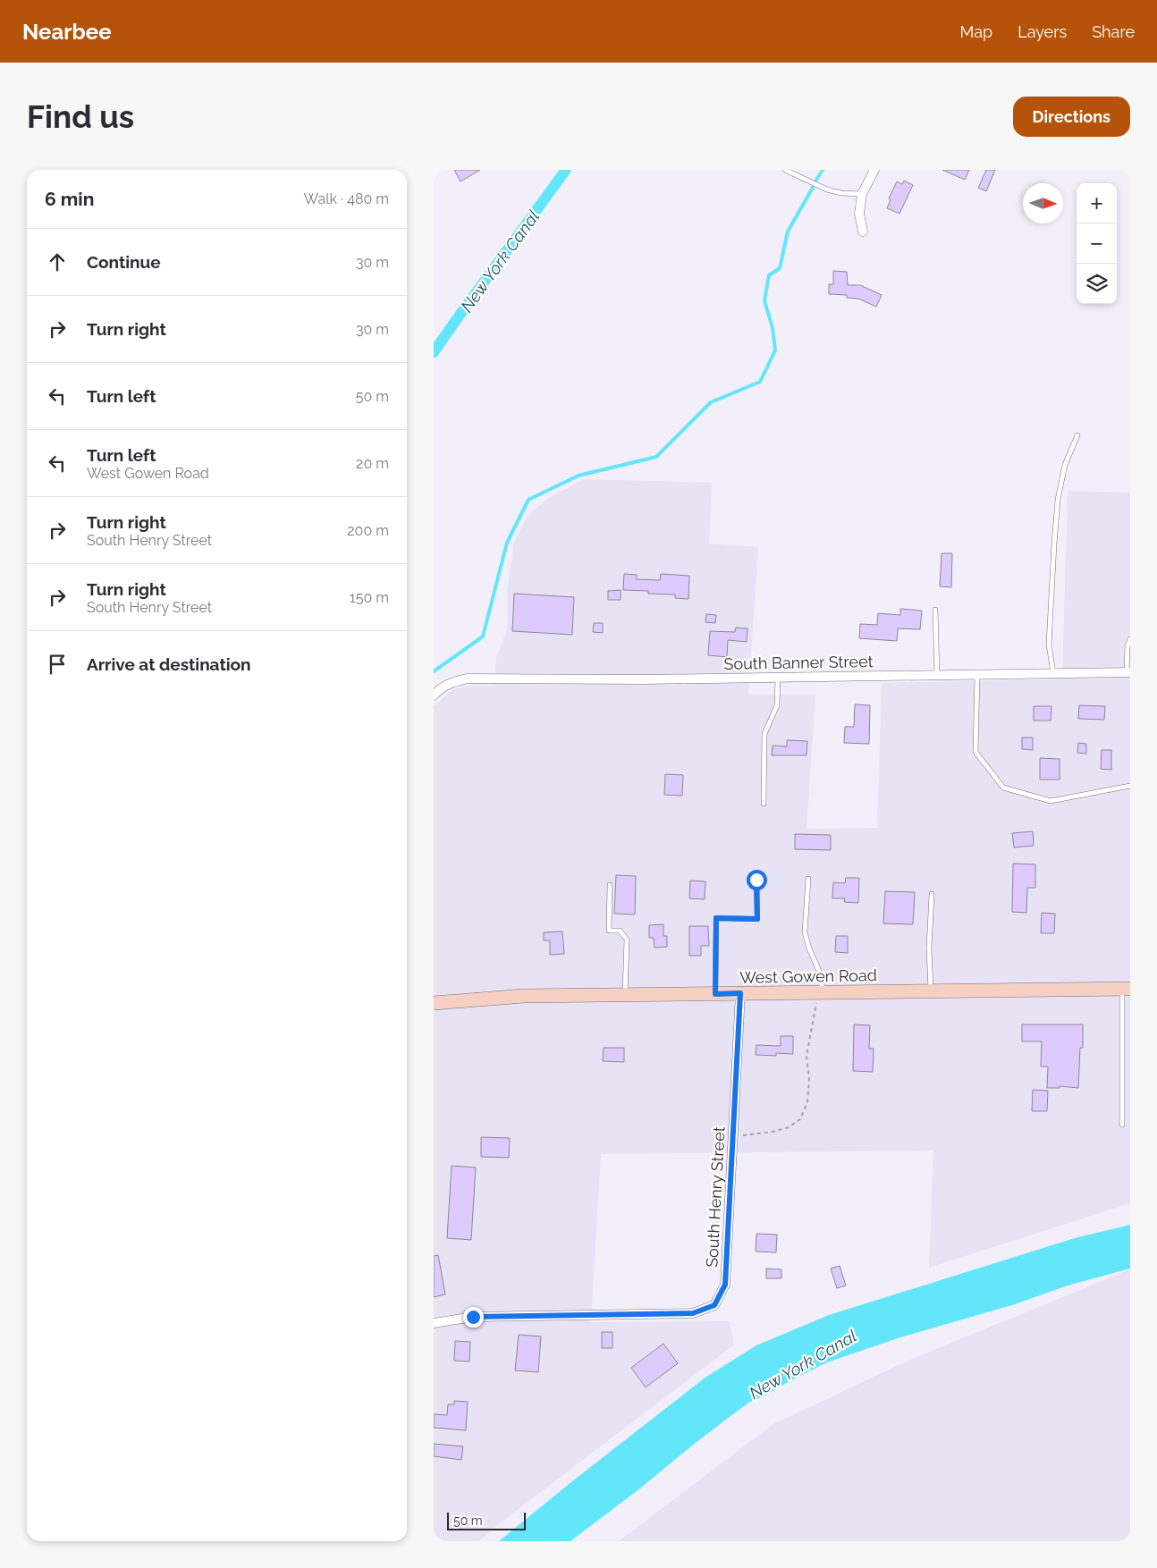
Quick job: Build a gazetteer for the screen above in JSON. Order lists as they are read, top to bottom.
{
  "streets": {
    "street": ["South Banner Street", "West Gowen Road", "South Henry Street"]
  },
  "crossings": [
    ["West Gowen Road", "South Henry Street"]
  ],
  "water": ["New York Canal"],
  "scale_bar": "50 m",
  "north": "right",
  "page": {
    "header": "Nearbee",
    "nav": ["Map", "Layers", "Share"],
    "buttons": "Directions",
    "title": "Find us",
    "heading": ["6 min", "Walk · 480 m"],
    "map_buttons": ["+", "−"],
    "list": [
      ["Continue", "30 m"],
      ["Turn right", "30 m"],
      ["Turn left", "50 m"],
      ["Turn left", "West Gowen Road", "20 m"],
      ["Turn right", "South Henry Street", "200 m"],
      ["Turn right", "South Henry Street", "150 m"],
      "Arrive at destination"
    ],
    "scale": "50 m"
  }
}
